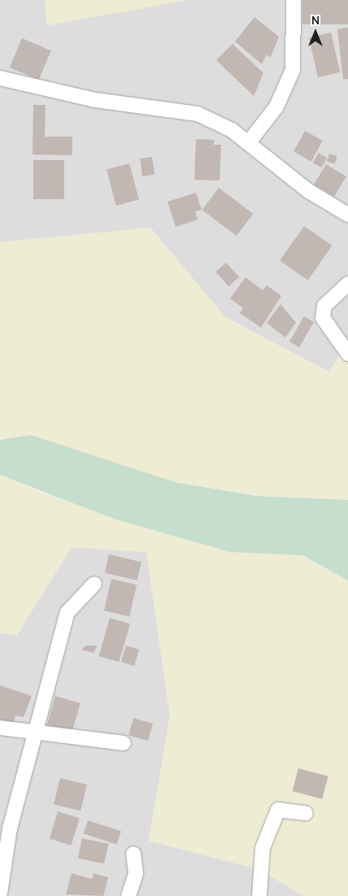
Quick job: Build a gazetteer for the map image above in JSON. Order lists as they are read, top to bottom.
{
  "north": "top"
}
